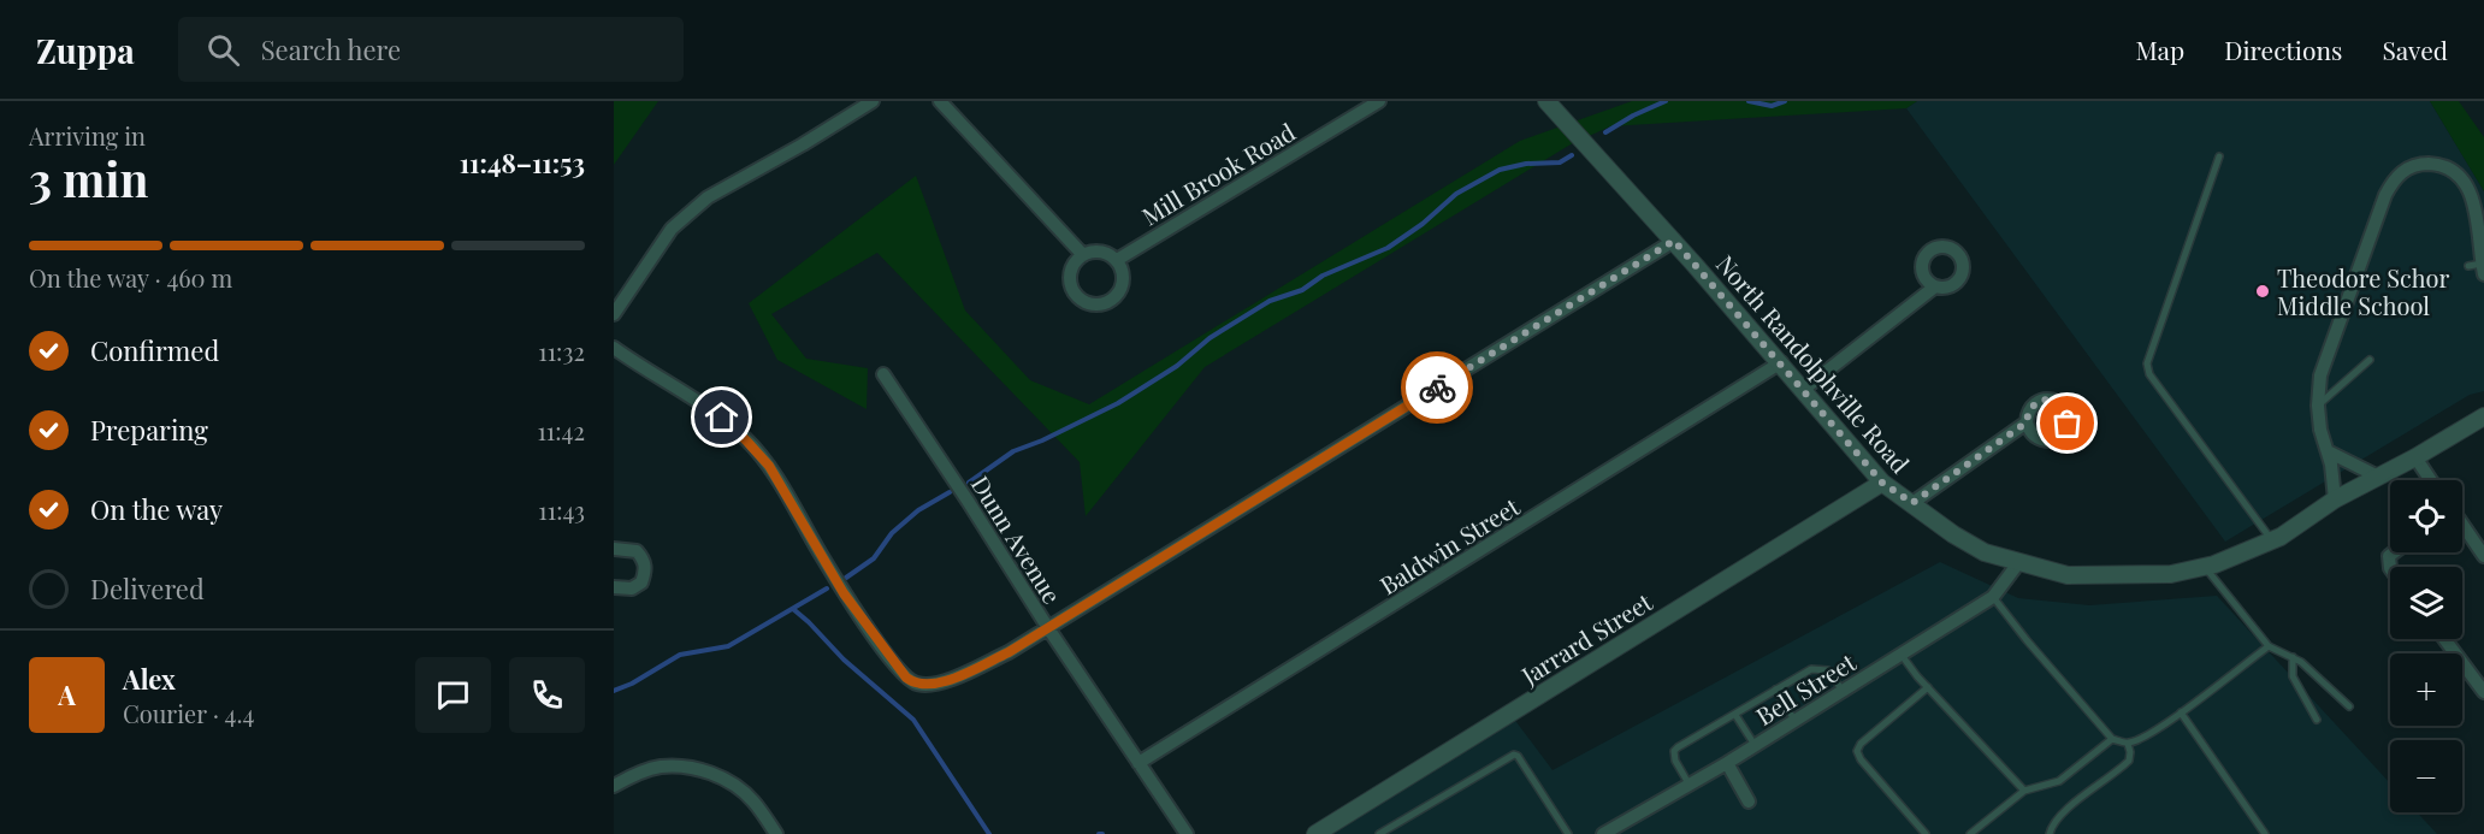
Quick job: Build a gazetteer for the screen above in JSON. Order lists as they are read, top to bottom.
{
  "streets": {
    "street": [
      "Mill Brook Road",
      "North Randolphville Road",
      "Dunn Avenue",
      "Baldwin Street",
      "Jarrard Street",
      "Bell Street"
    ]
  },
  "crossings": [
    ["North Randolphville Road", "Baldwin Street"],
    ["North Randolphville Road", "Jarrard Street"],
    ["North Randolphville Road", "Bell Street"],
    ["Dunn Avenue", "Baldwin Street"]
  ],
  "places": ["Theodore Schor Middle School"],
  "page": {
    "header": "Zuppa",
    "search": "Search here",
    "nav": ["Map", "Directions", "Saved"],
    "heading": ["3 min", "Arriving in", "11:48–11:53"],
    "panel": ["Alex", "Courier · 4.4"],
    "bar": "On the way · 460 m",
    "list": [
      ["Confirmed", "11:32"],
      ["Preparing", "11:42"],
      ["On the way", "11:43"],
      "Delivered"
    ],
    "map_buttons": ["+", "−"],
    "round": "A"
  }
}
